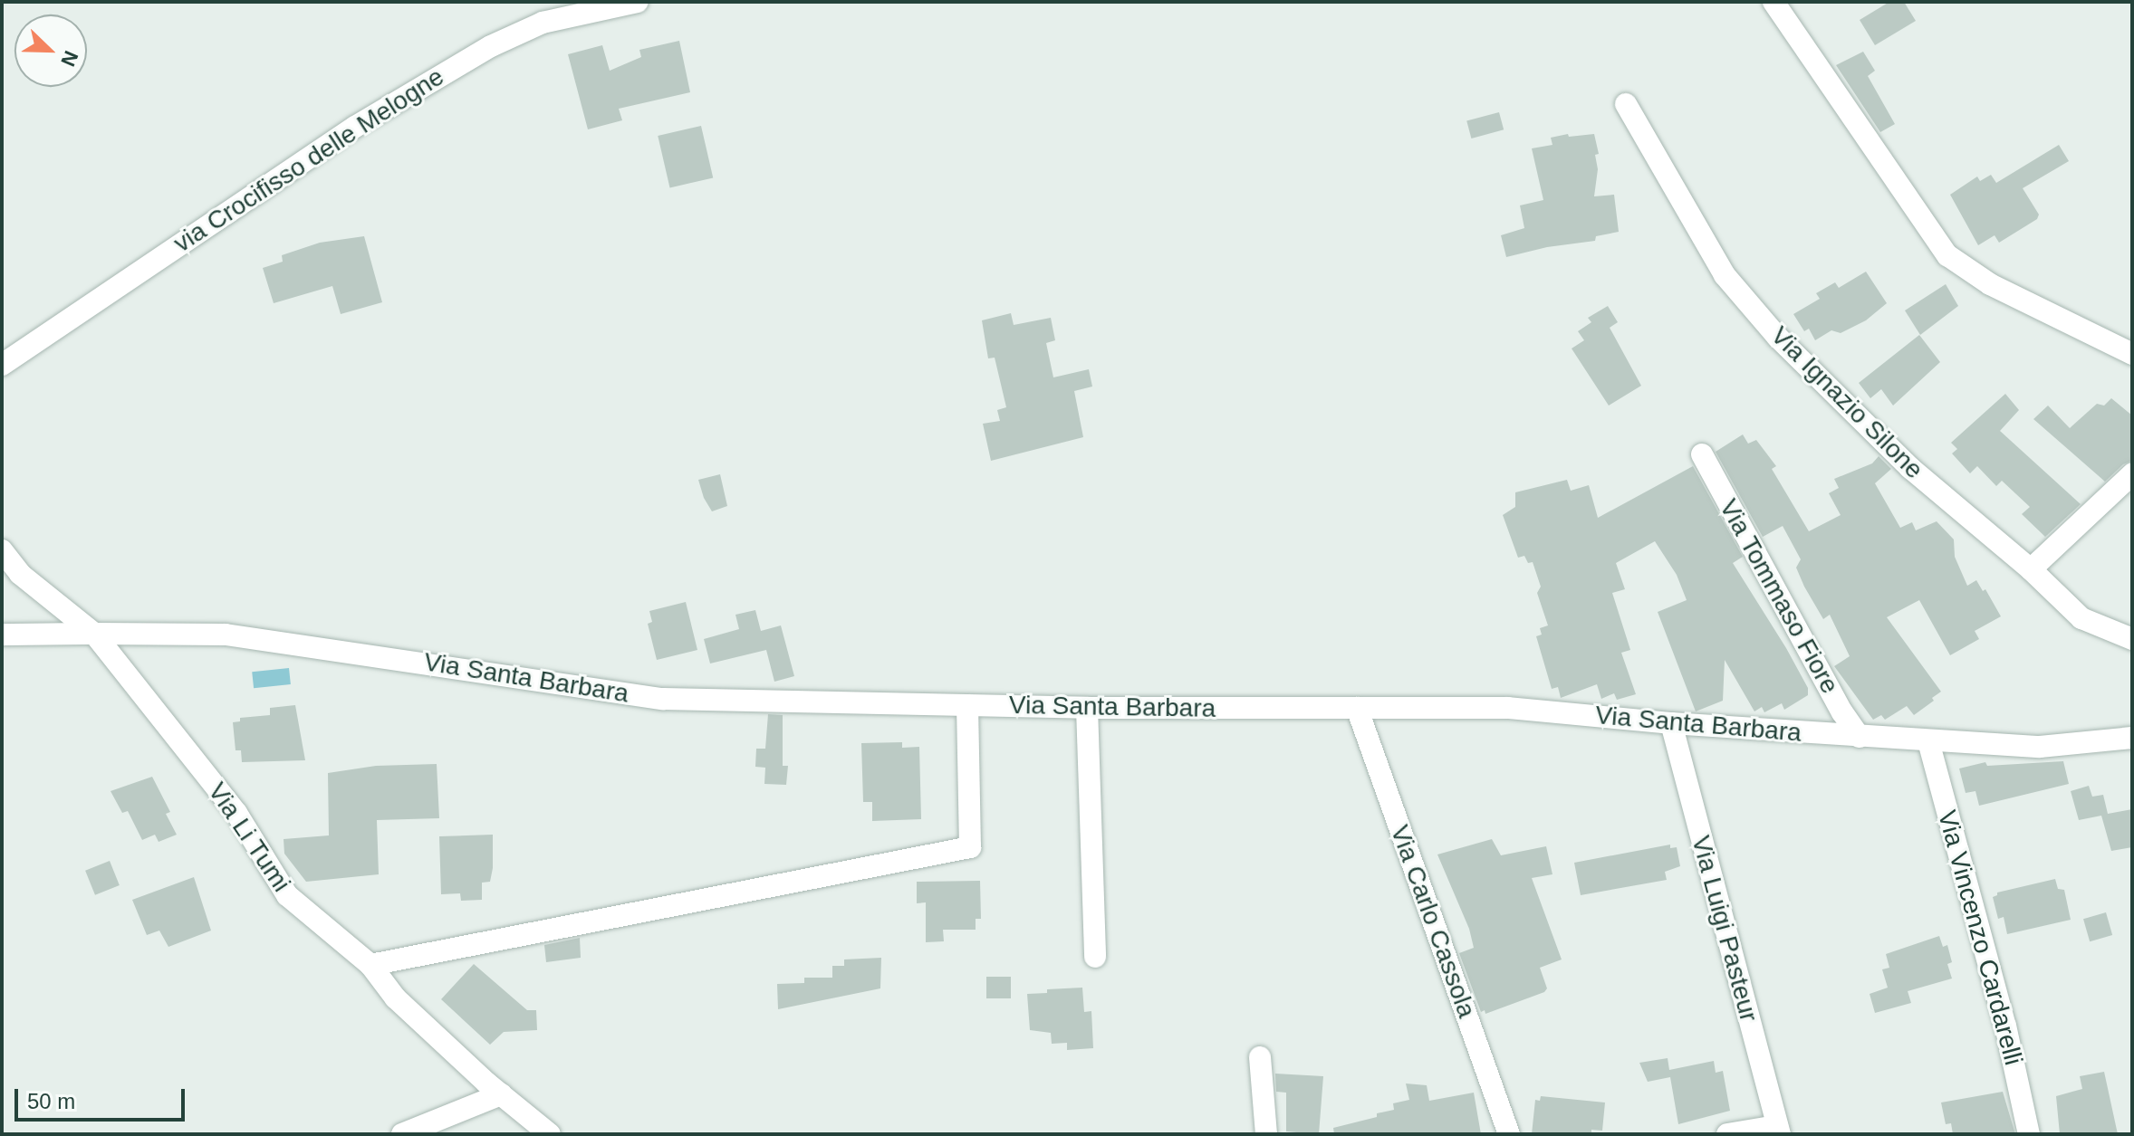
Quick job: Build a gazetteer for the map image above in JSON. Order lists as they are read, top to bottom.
{
  "streets": {
    "street": [
      "via Crocifisso delle Melogne",
      "Via Ignazio Silone",
      "Via Tommaso Fiore",
      "Via Santa Barbara",
      "Via Li Tumi",
      "Via Carlo Cassola",
      "Via Luigi Pasteur",
      "Via Vincenzo Cardarelli"
    ]
  },
  "crossings": [
    ["Via Tommaso Fiore", "Via Santa Barbara"],
    ["Via Santa Barbara", "Via Li Tumi"],
    ["Via Santa Barbara", "Via Carlo Cassola"],
    ["Via Santa Barbara", "Via Luigi Pasteur"],
    ["Via Santa Barbara", "Via Vincenzo Cardarelli"]
  ],
  "scale_bar": "50 m",
  "north": "bottom right"
}
